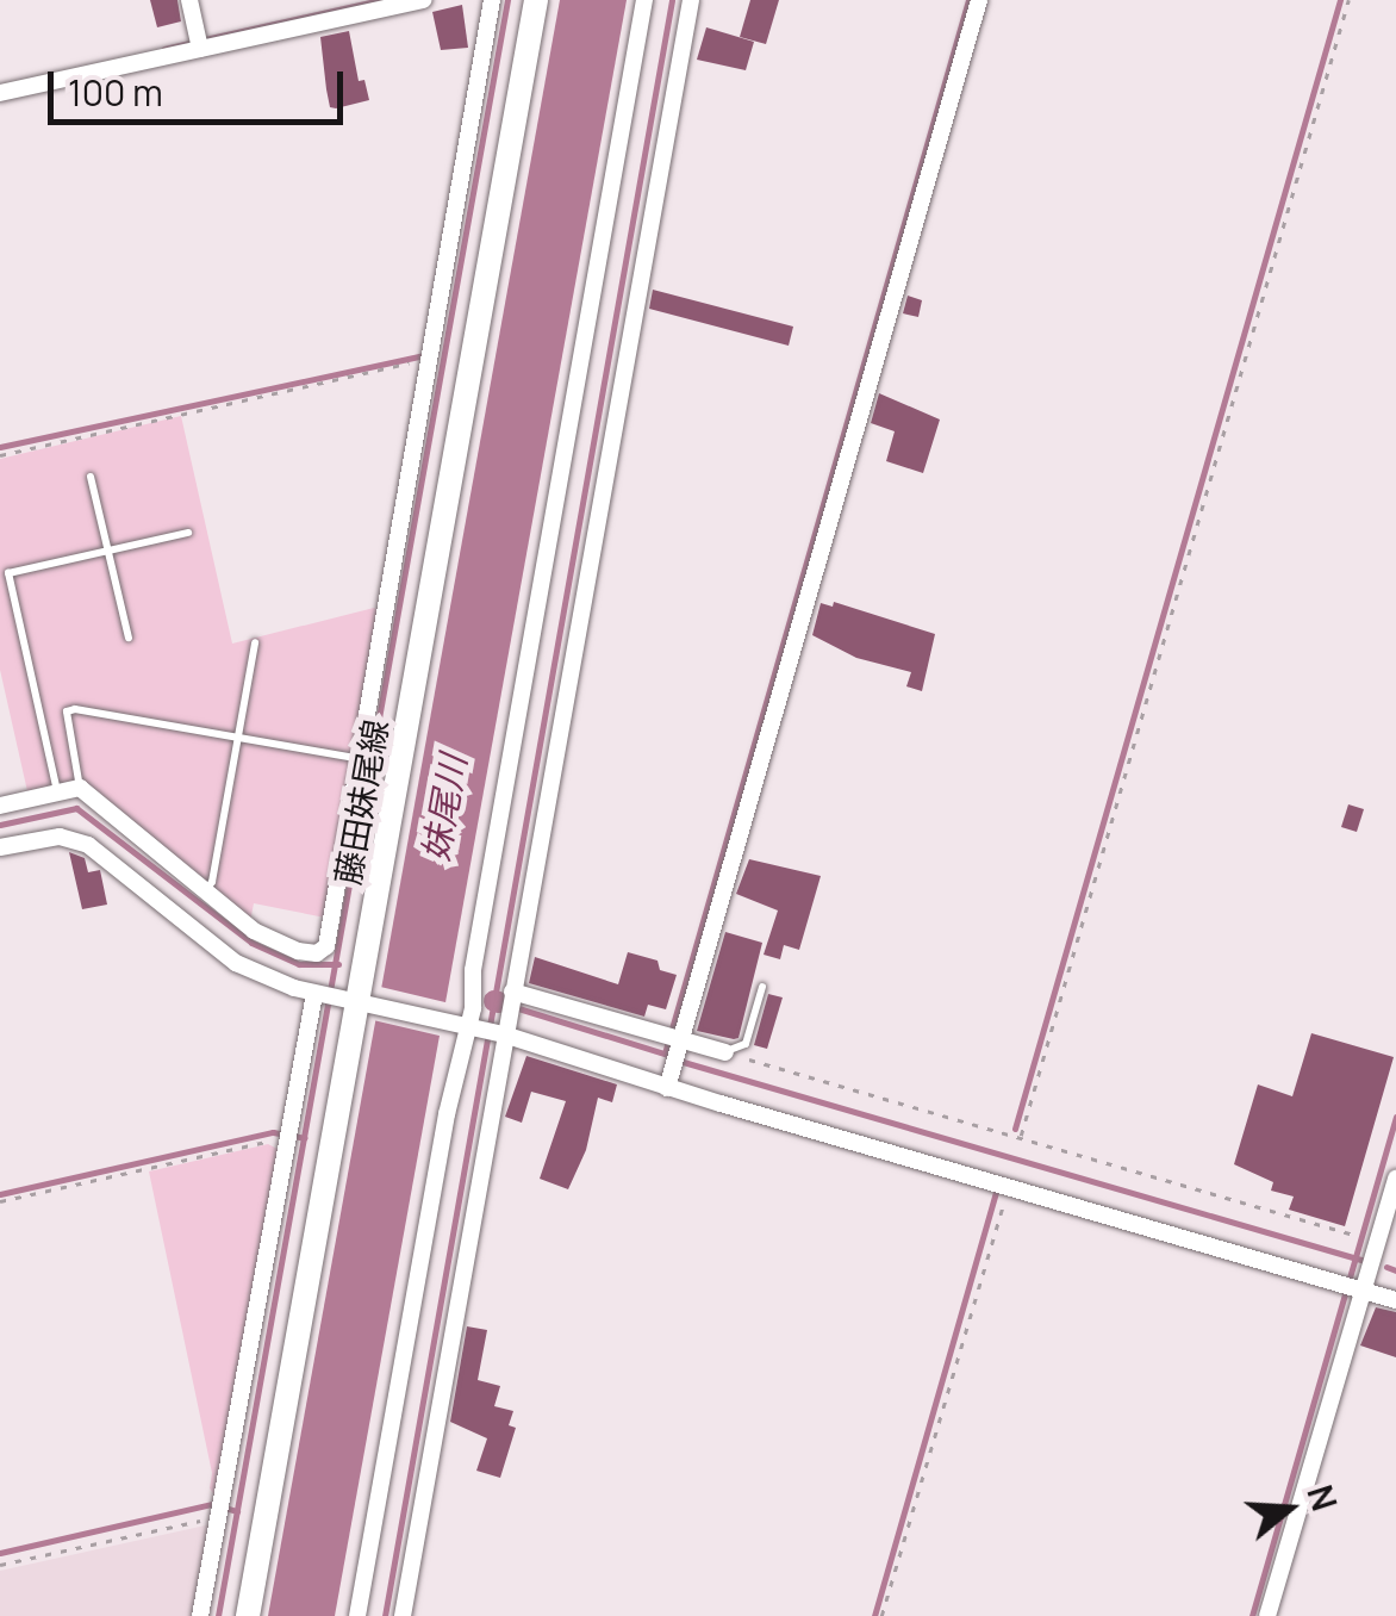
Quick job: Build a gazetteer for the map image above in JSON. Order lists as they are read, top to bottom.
{
  "streets": {
    "main road": ["藤田妹尾線"]
  },
  "water": ["妹尾川"],
  "scale_bar": "100 m",
  "north": "right"
}
